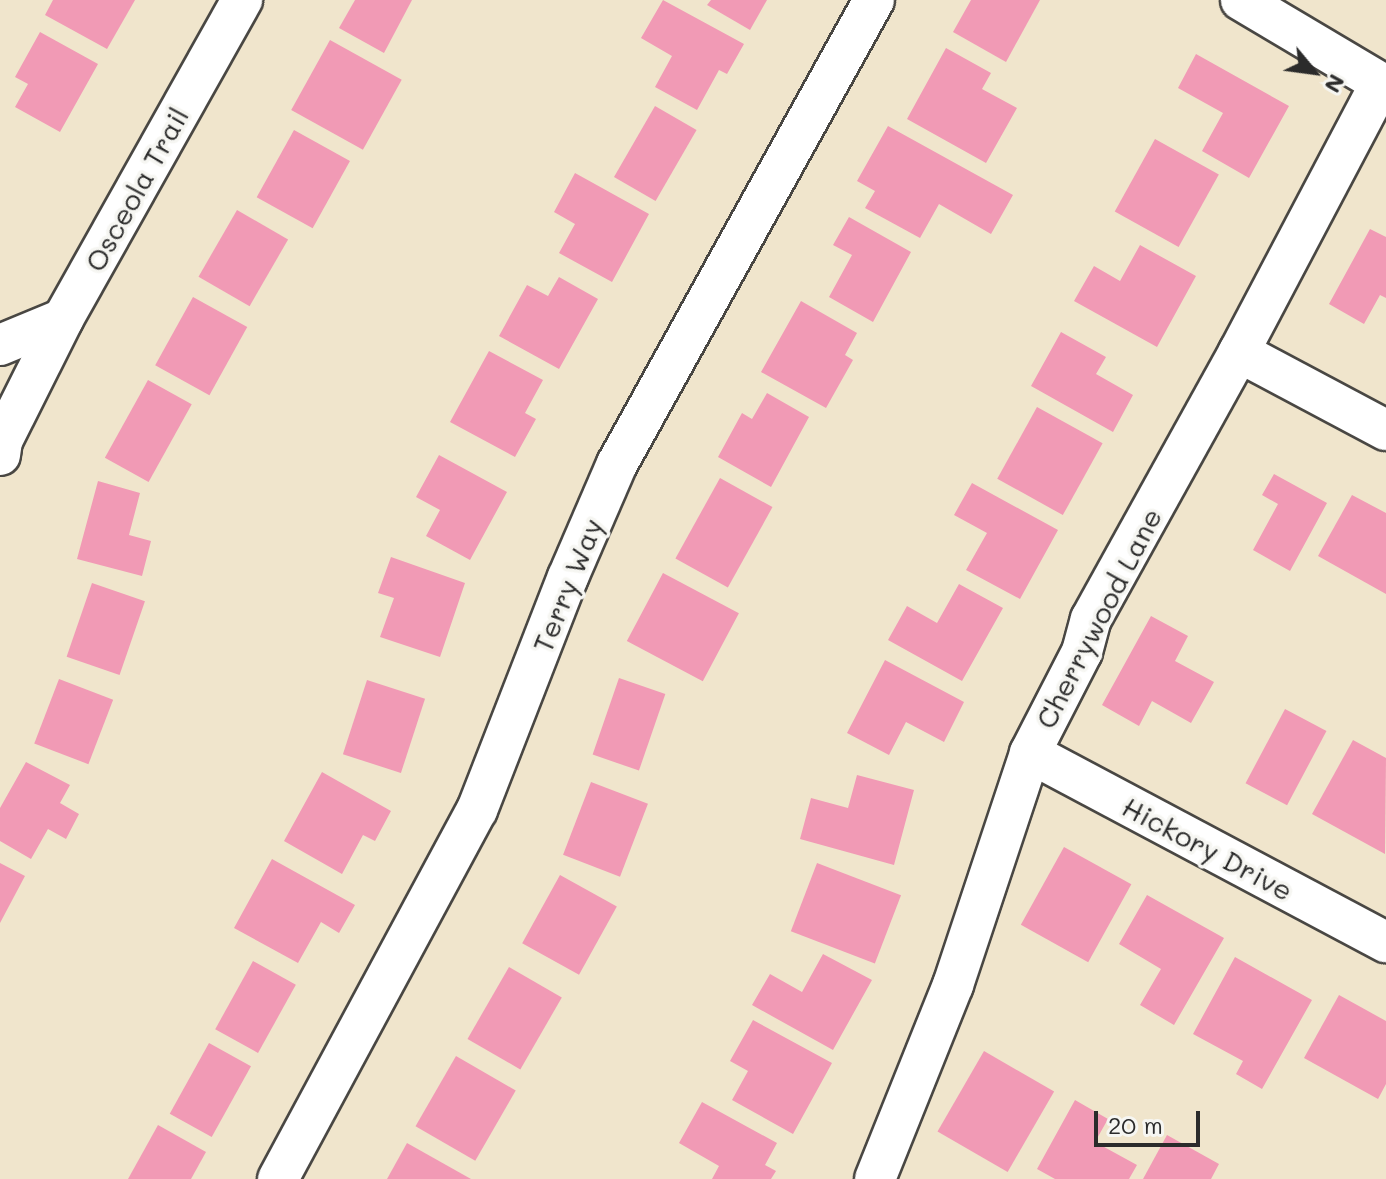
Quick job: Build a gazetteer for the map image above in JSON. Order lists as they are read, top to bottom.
{
  "streets": {
    "street": [
      "Osceola Trail",
      "Terry Way",
      "Cherrywood Lane",
      "Hickory Drive"
    ]
  },
  "crossings": [
    ["Cherrywood Lane", "Hickory Drive"]
  ],
  "scale_bar": "20 m",
  "north": "bottom right"
}
